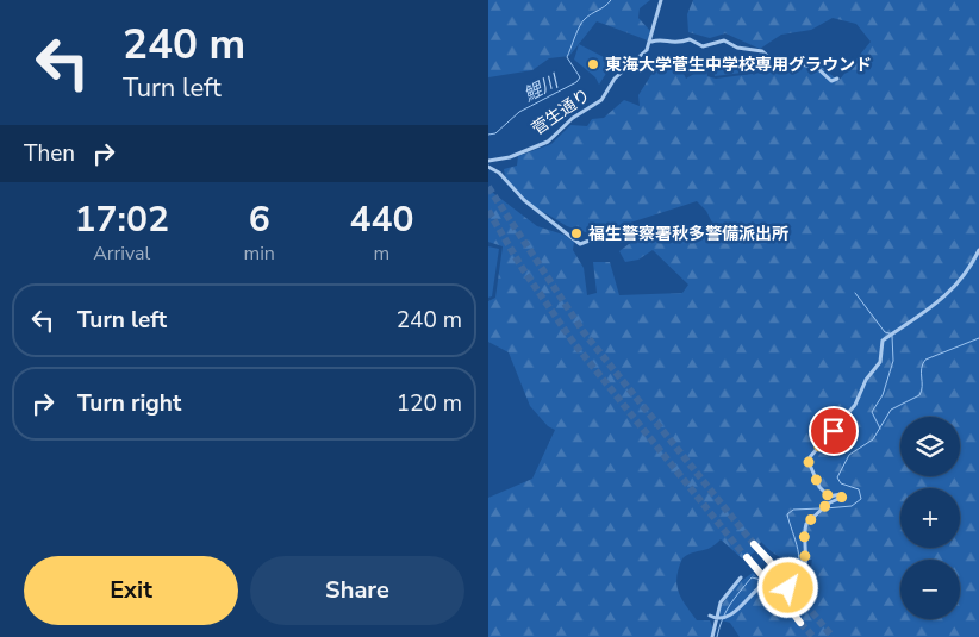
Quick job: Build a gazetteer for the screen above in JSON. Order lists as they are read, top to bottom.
{
  "streets": {
    "street": ["菅生通り"]
  },
  "water": ["鯉川"],
  "places": ["東海大学菅生中学校専用グラウンド", "福生警察署秋多警備派出所"],
  "page": {
    "turn": ["240 m", "Turn left"],
    "then": "Then",
    "eta": [
      "17:02",
      "Arrival",
      "6",
      "min",
      "440",
      "m"
    ],
    "list": [
      {
        "name": "Turn left",
        "value": "240 m"
      },
      {
        "name": "Turn right",
        "value": "120 m"
      }
    ],
    "map_buttons": ["+", "−"],
    "buttons": ["Exit", "Share"]
  }
}
